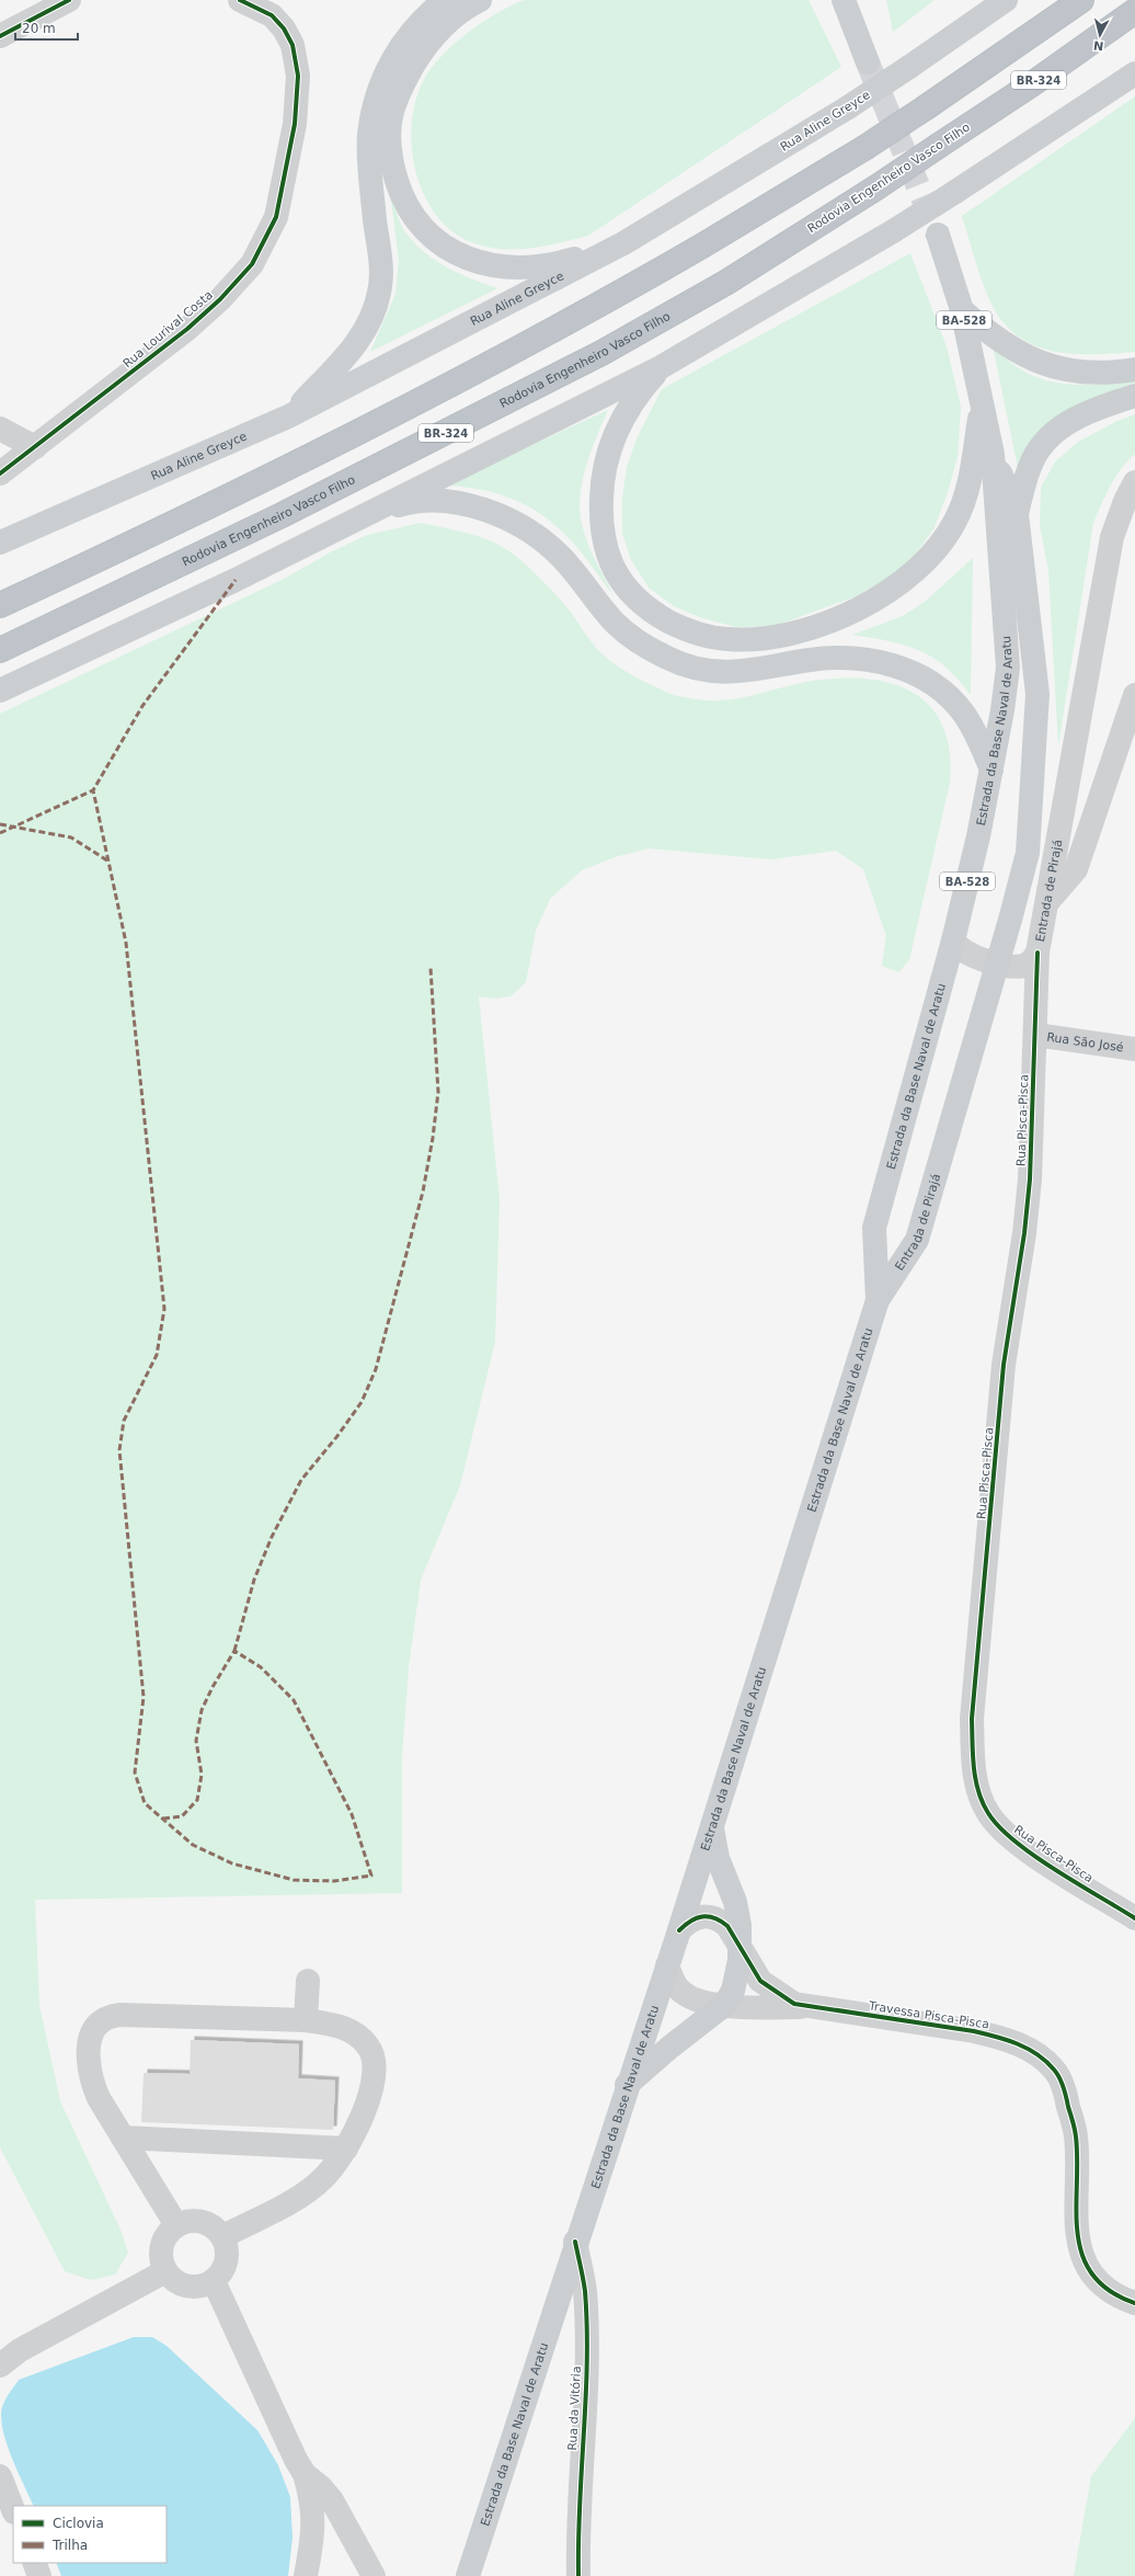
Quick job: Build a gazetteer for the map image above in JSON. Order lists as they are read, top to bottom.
{
  "streets": {
    "highway": ["BR-324", "Rodovia Engenheiro Vasco Filho"],
    "main road": [
      "Rua Aline Greyce",
      "BA-528",
      "Estrada da Base Naval de Aratu",
      "Entrada de Pirajá"
    ],
    "street": [
      "Rua Lourival Costa",
      "Rua São José",
      "Rua Pisca-Pisca",
      "Travessa Pisca-Pisca",
      "Rua da Vitória"
    ]
  },
  "crossings": [
    ["Estrada da Base Naval de Aratu", "Entrada de Pirajá"],
    ["Estrada da Base Naval de Aratu", "Travessa Pisca-Pisca"],
    ["Estrada da Base Naval de Aratu", "Rua da Vitória"],
    ["Entrada de Pirajá", "Rua Pisca-Pisca"],
    ["Rua São José", "Rua Pisca-Pisca"]
  ],
  "legend": ["Ciclovia", "Trilha"],
  "scale_bar": "20 m",
  "north": "bottom"
}
